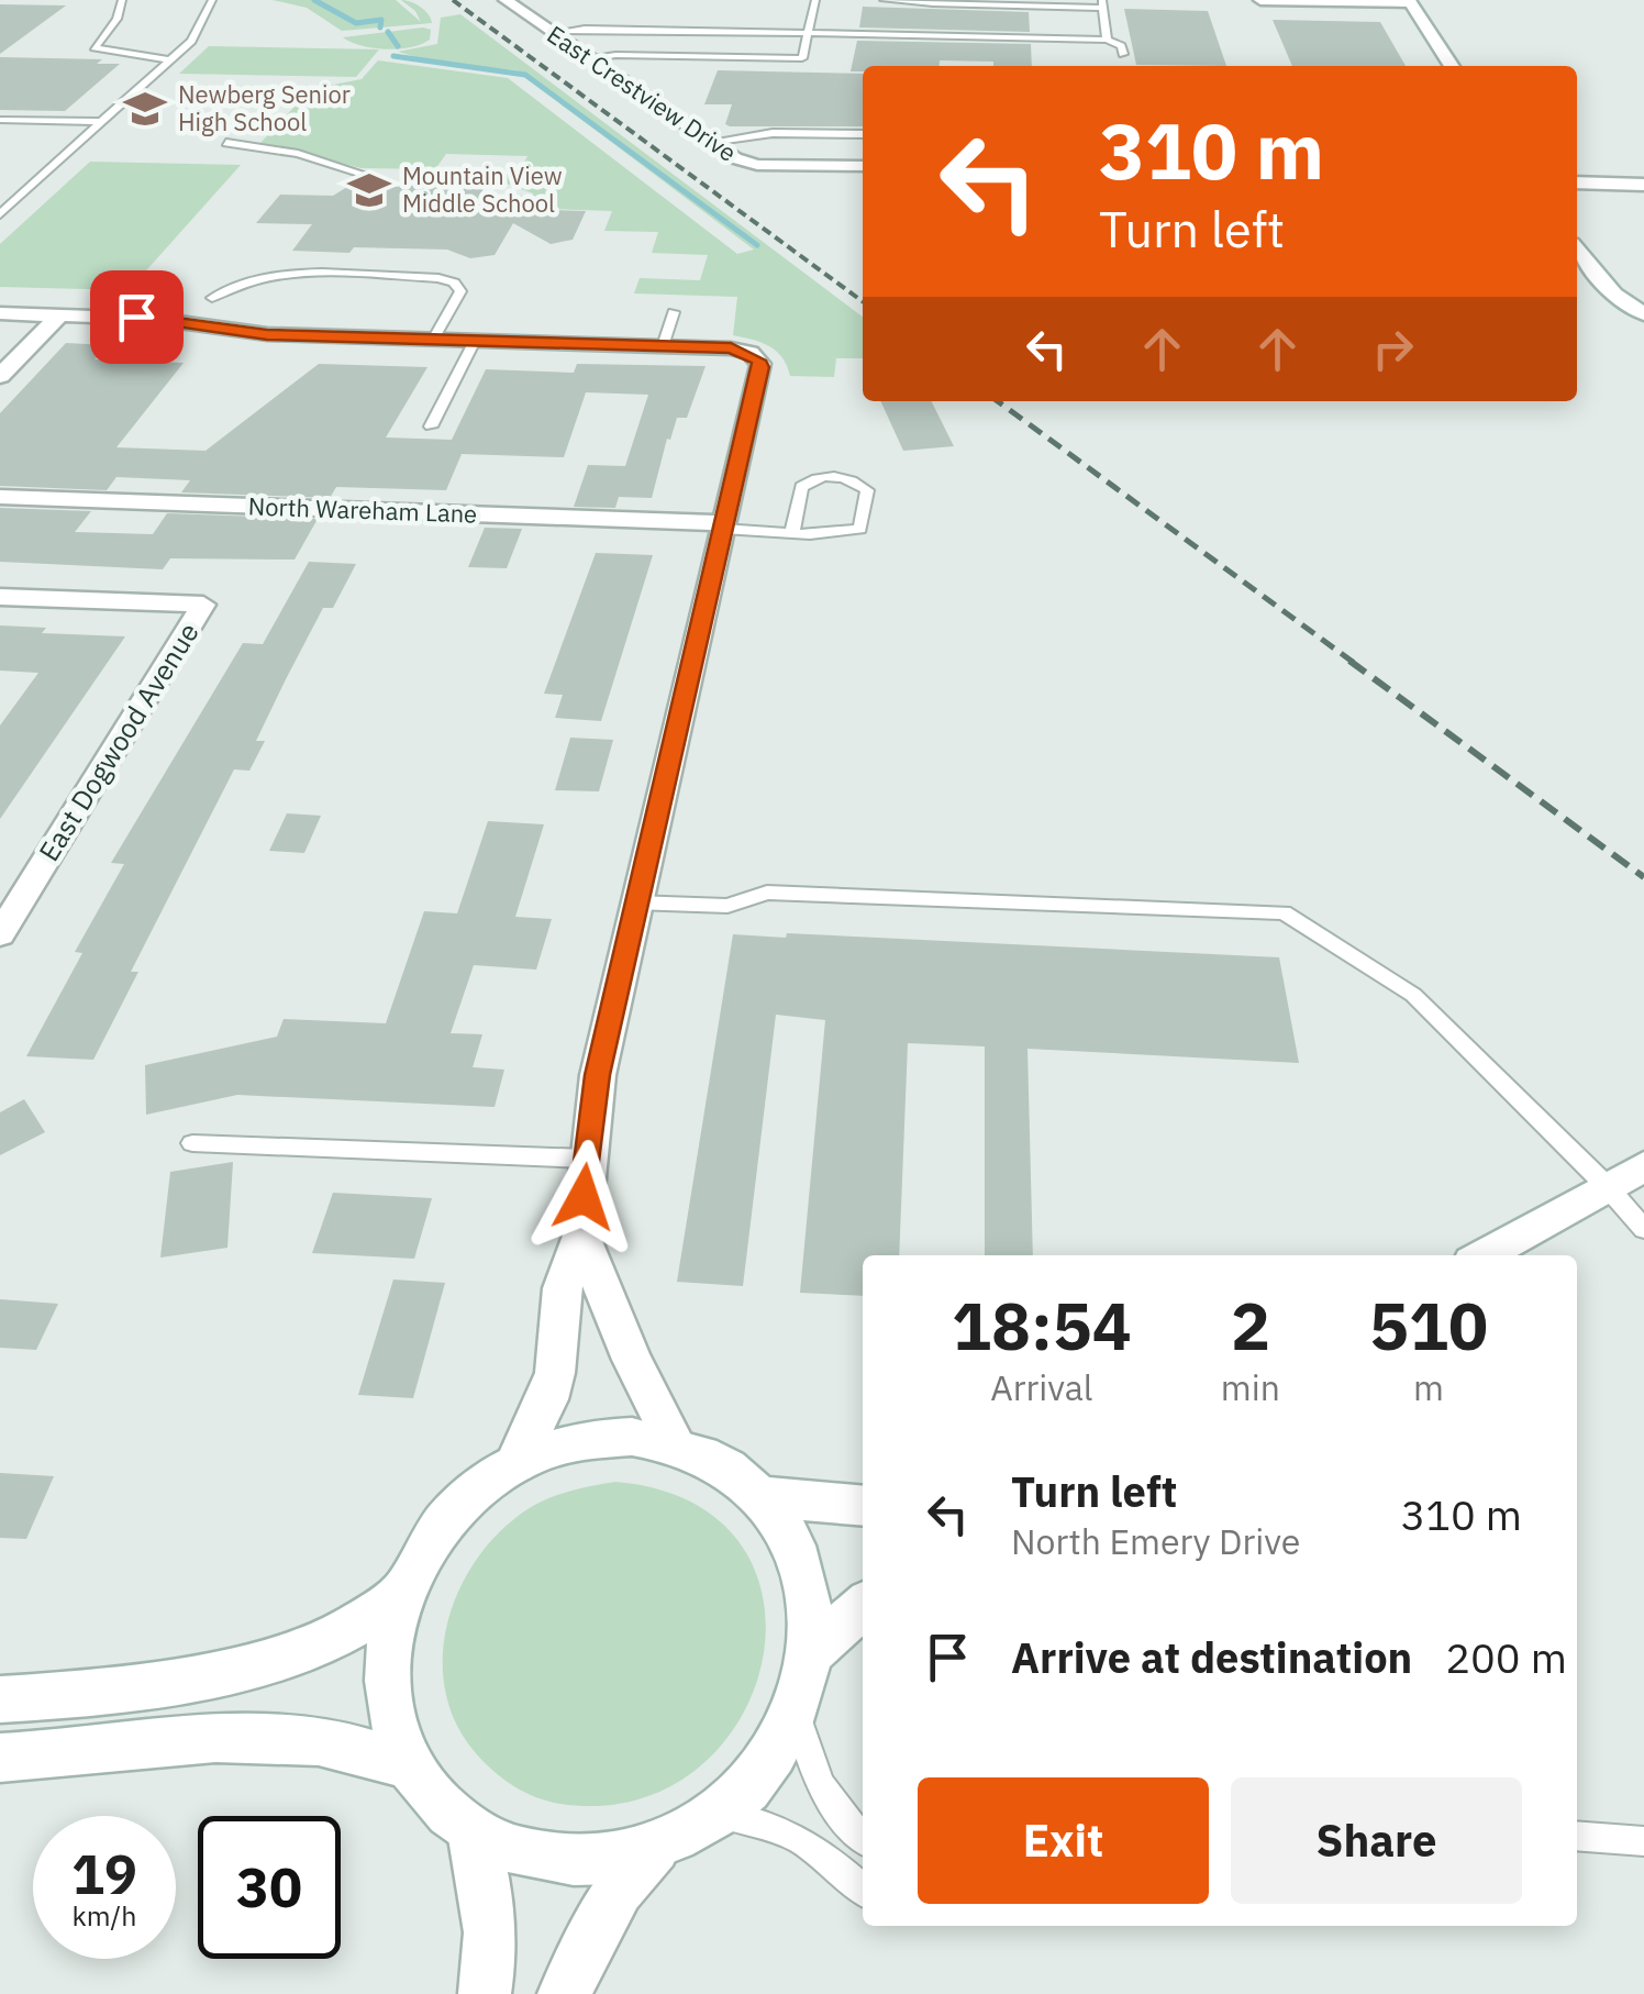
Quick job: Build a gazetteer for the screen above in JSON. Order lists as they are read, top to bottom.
{
  "streets": {
    "street": ["East Crestview Drive", "North Wareham Lane", "East Dogwood Avenue"]
  },
  "places": {
    "school or university": ["Newberg Senior High School", "Mountain View Middle School"]
  },
  "page": {
    "turn": ["310 m", "Turn left"],
    "eta": [
      "18:54",
      "Arrival",
      "2",
      "min",
      "510",
      "m"
    ],
    "list": [
      {
        "name": "Turn left",
        "note": "North Emery Drive",
        "value": "310 m"
      },
      {
        "name": "Arrive at destination",
        "value": "200 m"
      }
    ],
    "buttons": ["Exit", "Share"],
    "speed": "19 km/h",
    "limit": "30"
  }
}
